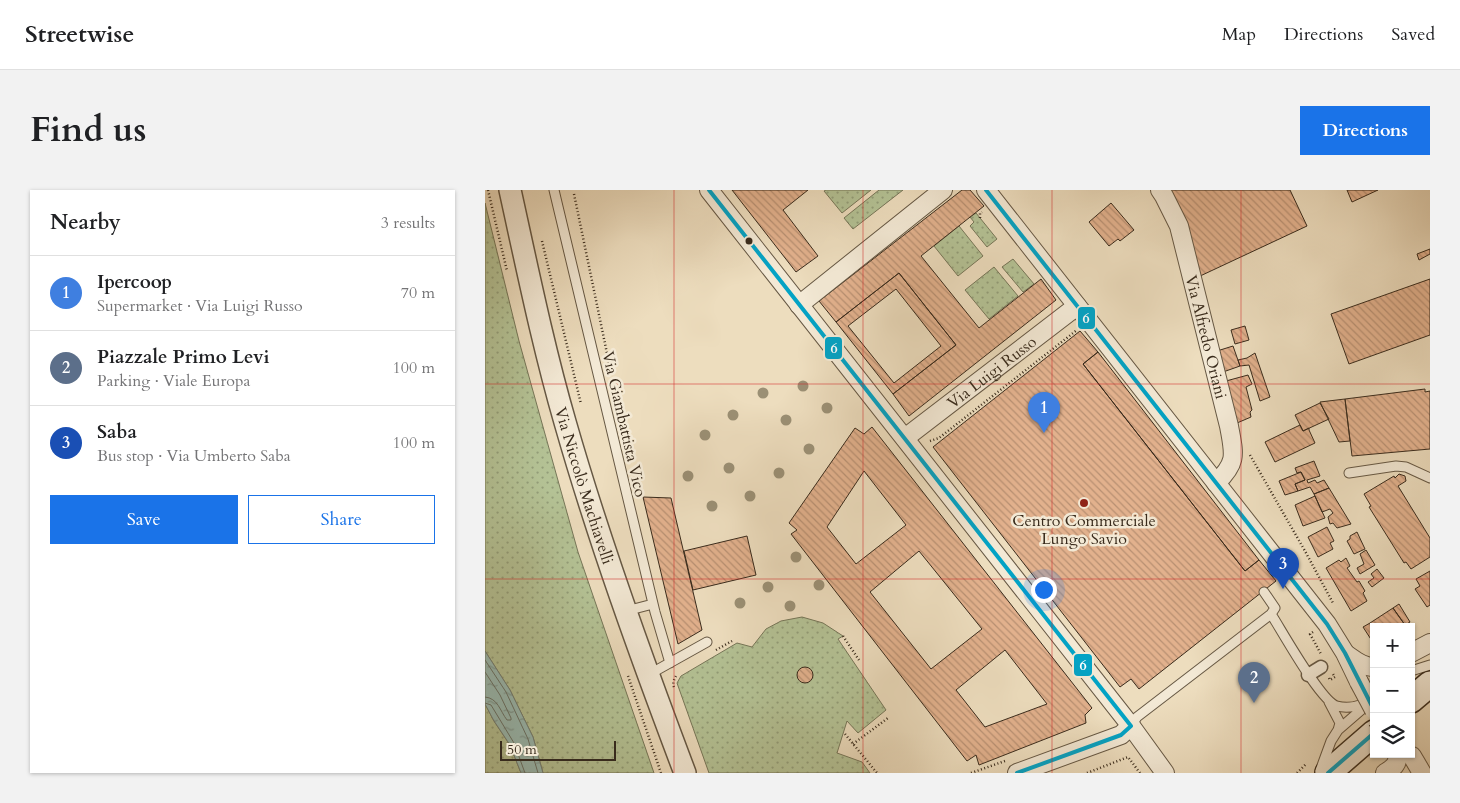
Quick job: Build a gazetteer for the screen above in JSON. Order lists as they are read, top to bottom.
{
  "streets": {
    "street": ["Via Alfredo Oriani", "Via Luigi Russo", "Via Niccolò Machiavelli"],
    "lane": ["Via Giambattista Vico"]
  },
  "places": ["Centro Commerciale Lungo Savio"],
  "lines": ["transit line 6"],
  "scale_bar": "50 m",
  "page": {
    "header": "Streetwise",
    "nav": ["Map", "Directions", "Saved"],
    "title": "Find us",
    "buttons": [
      "Directions",
      ["Save", "Share"]
    ],
    "heading": ["Nearby", "3 results"],
    "list": [
      {
        "mark": "1",
        "name": "Ipercoop",
        "note": "Supermarket · Via Luigi Russo",
        "value": "70 m"
      },
      {
        "mark": "2",
        "name": "Piazzale Primo Levi",
        "note": "Parking · Viale Europa",
        "value": "100 m"
      },
      {
        "mark": "3",
        "name": "Saba",
        "note": "Bus stop · Via Umberto Saba",
        "value": "100 m"
      }
    ],
    "pins": ["1", "3", "2"],
    "map_buttons": ["+", "−"],
    "scale": "50 m"
  }
}
